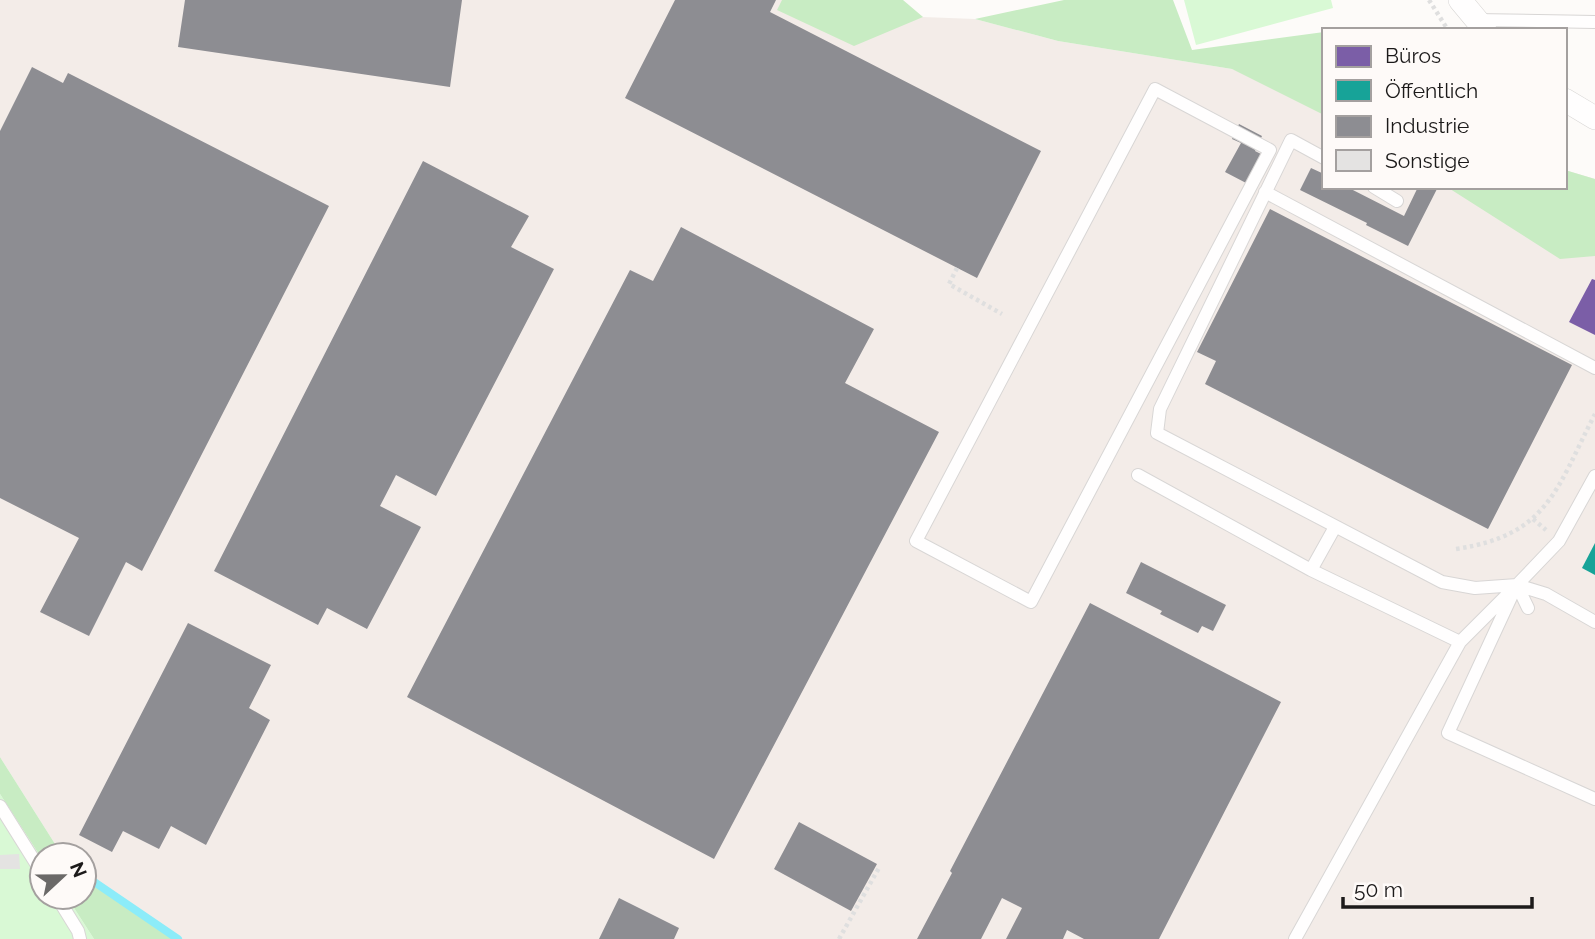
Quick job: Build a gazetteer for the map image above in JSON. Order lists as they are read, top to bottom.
{
  "legend": [
    "Büros",
    "Öffentlich",
    "Industrie",
    "Sonstige"
  ],
  "scale_bar": "50 m",
  "north": "right"
}
